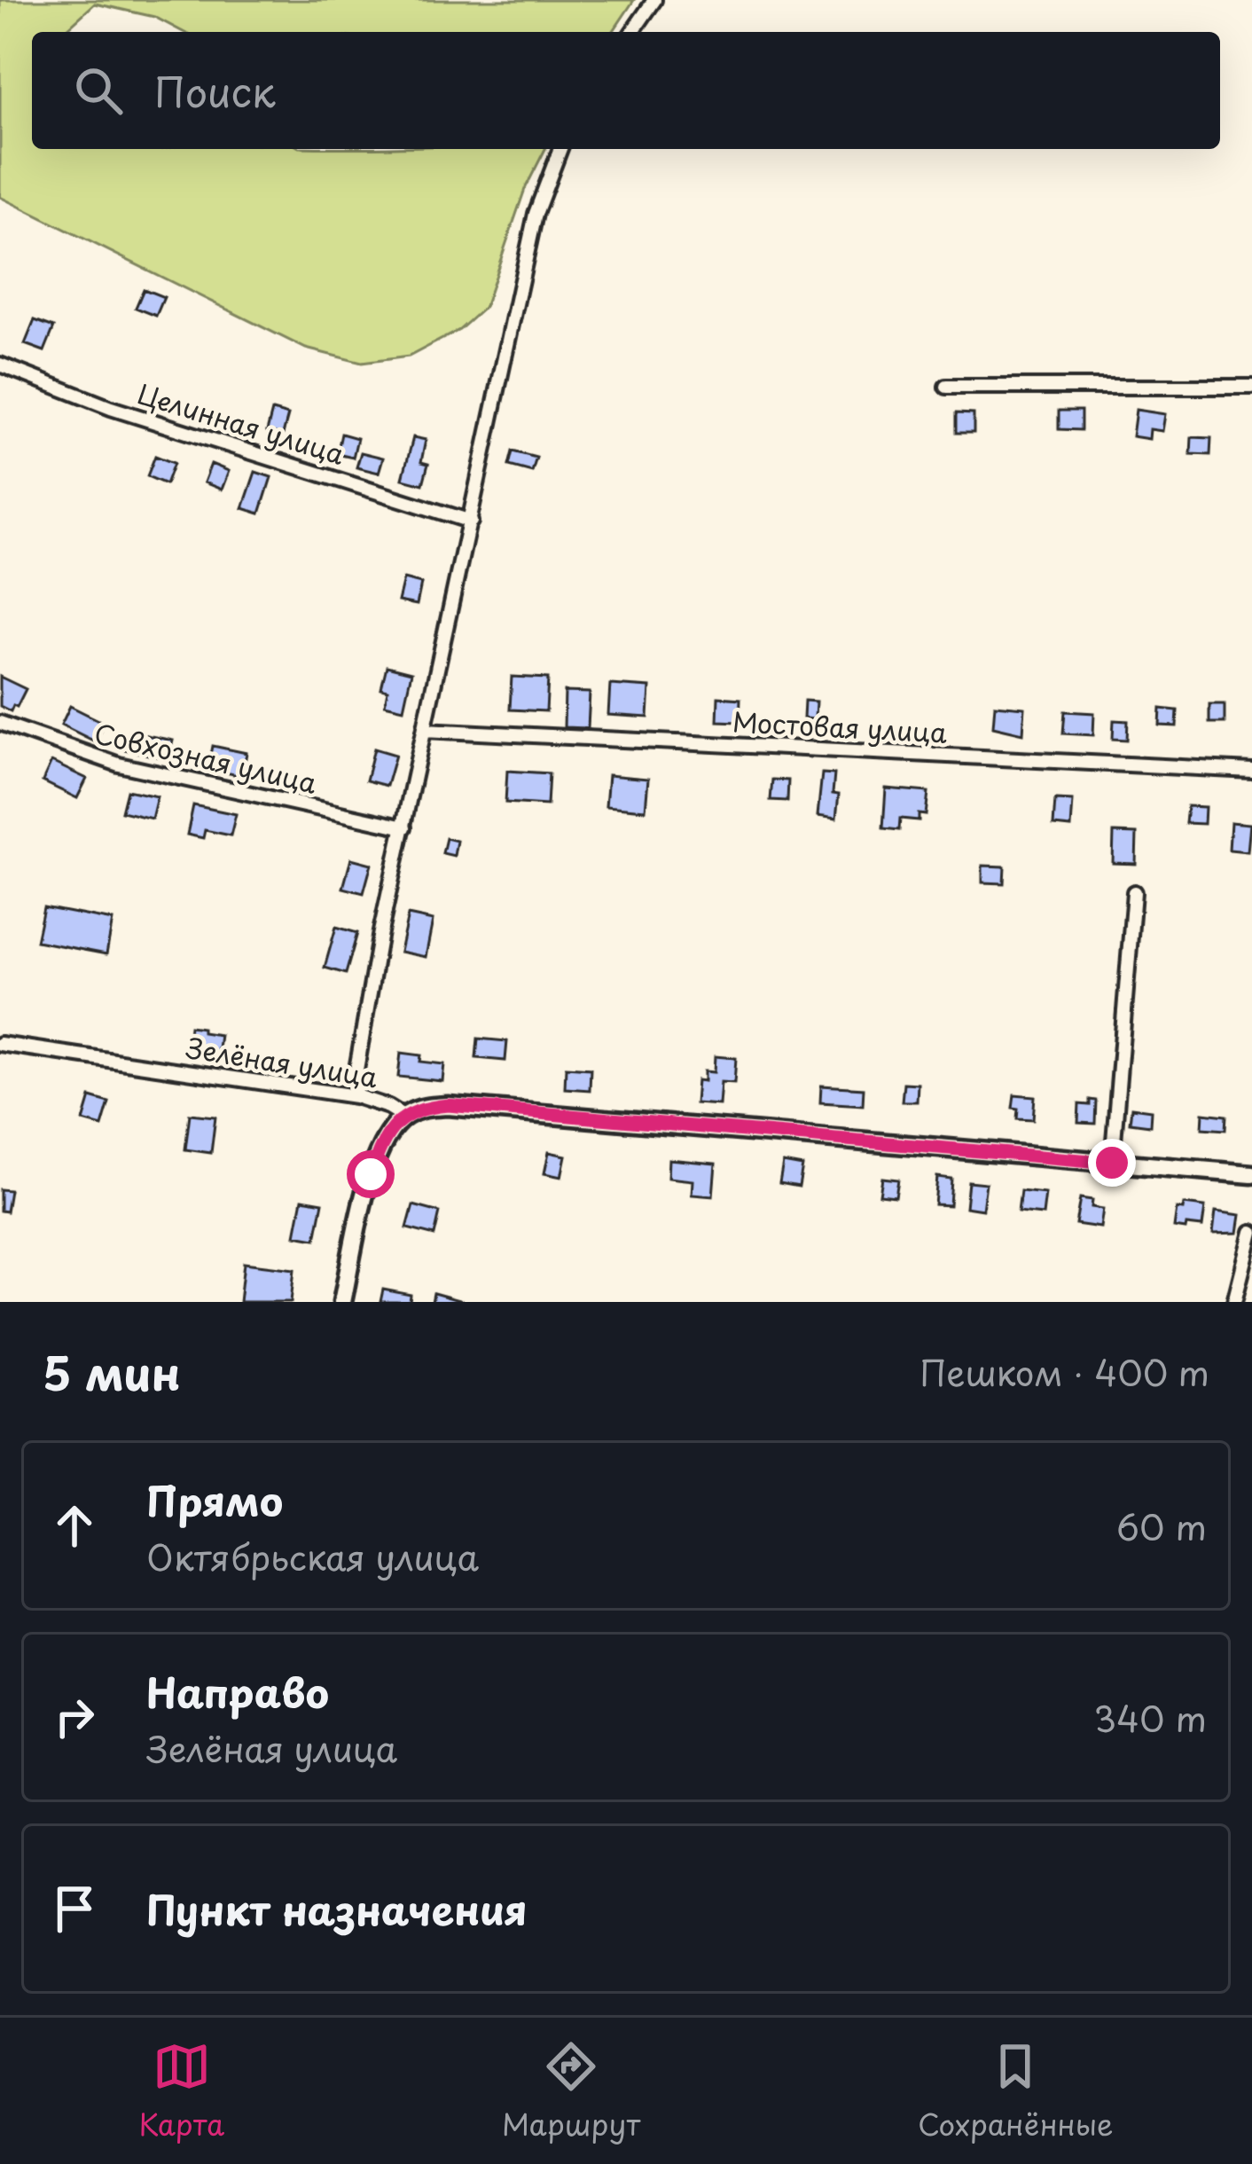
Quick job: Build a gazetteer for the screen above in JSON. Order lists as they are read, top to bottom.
{
  "streets": {
    "main road": ["Зелёная улица"],
    "street": ["Целинная улица", "Мостовая улица", "Совхозная улица"]
  },
  "page": {
    "search": "Поиск",
    "heading": ["5 мин", "Пешком · 400 m"],
    "list": [
      ["Прямо", "Октябрьская улица", "60 m"],
      ["Направо", "Зелёная улица", "340 m"],
      "Пункт назначения"
    ],
    "nav": ["Карта", "Маршрут", "Сохранённые"]
  }
}
